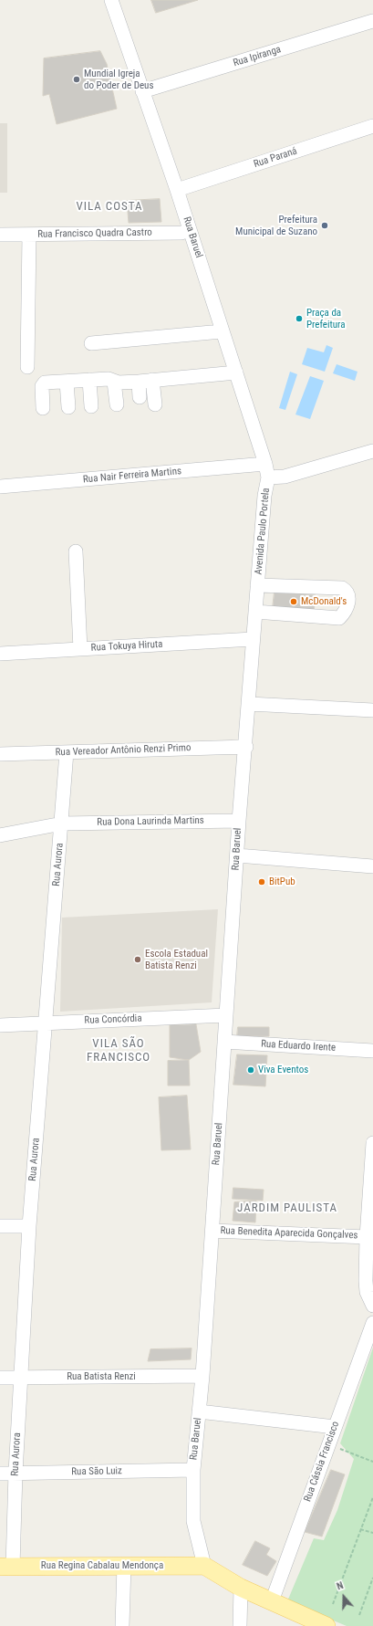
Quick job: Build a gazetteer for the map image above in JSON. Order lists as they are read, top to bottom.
{
  "streets": {
    "main road": ["Rua Regina Cabalau Mendonça"],
    "street": [
      "Rua Ipiranga",
      "Rua Paraná",
      "Rua Francisco Quadra Castro",
      "Rua Baruel",
      "Rua Nair Ferreira Martins",
      "Avenida Paulo Portela",
      "Rua Tokuya Hiruta",
      "Rua Vereador Antônio Renzi Primo",
      "Rua Dona Laurinda Martins",
      "Rua Aurora",
      "Rua Concórdia",
      "Rua Eduardo Irente",
      "Rua Benedita Aparecida Gonçalves",
      "Rua Batista Renzi",
      "Rua Cássia Francisco",
      "Rua São Luiz"
    ]
  },
  "crossings": [
    ["Rua Ipiranga", "Rua Baruel"],
    ["Rua Paraná", "Rua Baruel"],
    ["Rua Francisco Quadra Castro", "Rua Baruel"],
    ["Rua Baruel", "Rua Nair Ferreira Martins"],
    ["Rua Baruel", "Avenida Paulo Portela"],
    ["Rua Baruel", "Rua Tokuya Hiruta"],
    ["Rua Baruel", "Rua Vereador Antônio Renzi Primo"],
    ["Rua Baruel", "Rua Dona Laurinda Martins"],
    ["Rua Baruel", "Rua Concórdia"],
    ["Rua Baruel", "Rua Eduardo Irente"],
    ["Rua Baruel", "Rua Benedita Aparecida Gonçalves"],
    ["Rua Baruel", "Rua Batista Renzi"],
    ["Rua Baruel", "Rua São Luiz"],
    ["Rua Baruel", "Rua Regina Cabalau Mendonça"],
    ["Rua Nair Ferreira Martins", "Avenida Paulo Portela"],
    ["Rua Vereador Antônio Renzi Primo", "Rua Aurora"],
    ["Rua Dona Laurinda Martins", "Rua Aurora"],
    ["Rua Aurora", "Rua Concórdia"],
    ["Rua Aurora", "Rua Batista Renzi"],
    ["Rua Aurora", "Rua São Luiz"],
    ["Rua Aurora", "Rua Regina Cabalau Mendonça"]
  ],
  "districts": ["VILA COSTA", "VILA SÃO FRANCISCO", "JARDIM PAULISTA"],
  "places": [
    "Mundial Igreja do Poder de Deus",
    "Prefeitura Municipal de Suzano",
    "Praça da Prefeitura",
    "McDonald's",
    "BitPub",
    "Escola Estadual Batista Renzi",
    "Viva Eventos"
  ],
  "north": "top"
}
